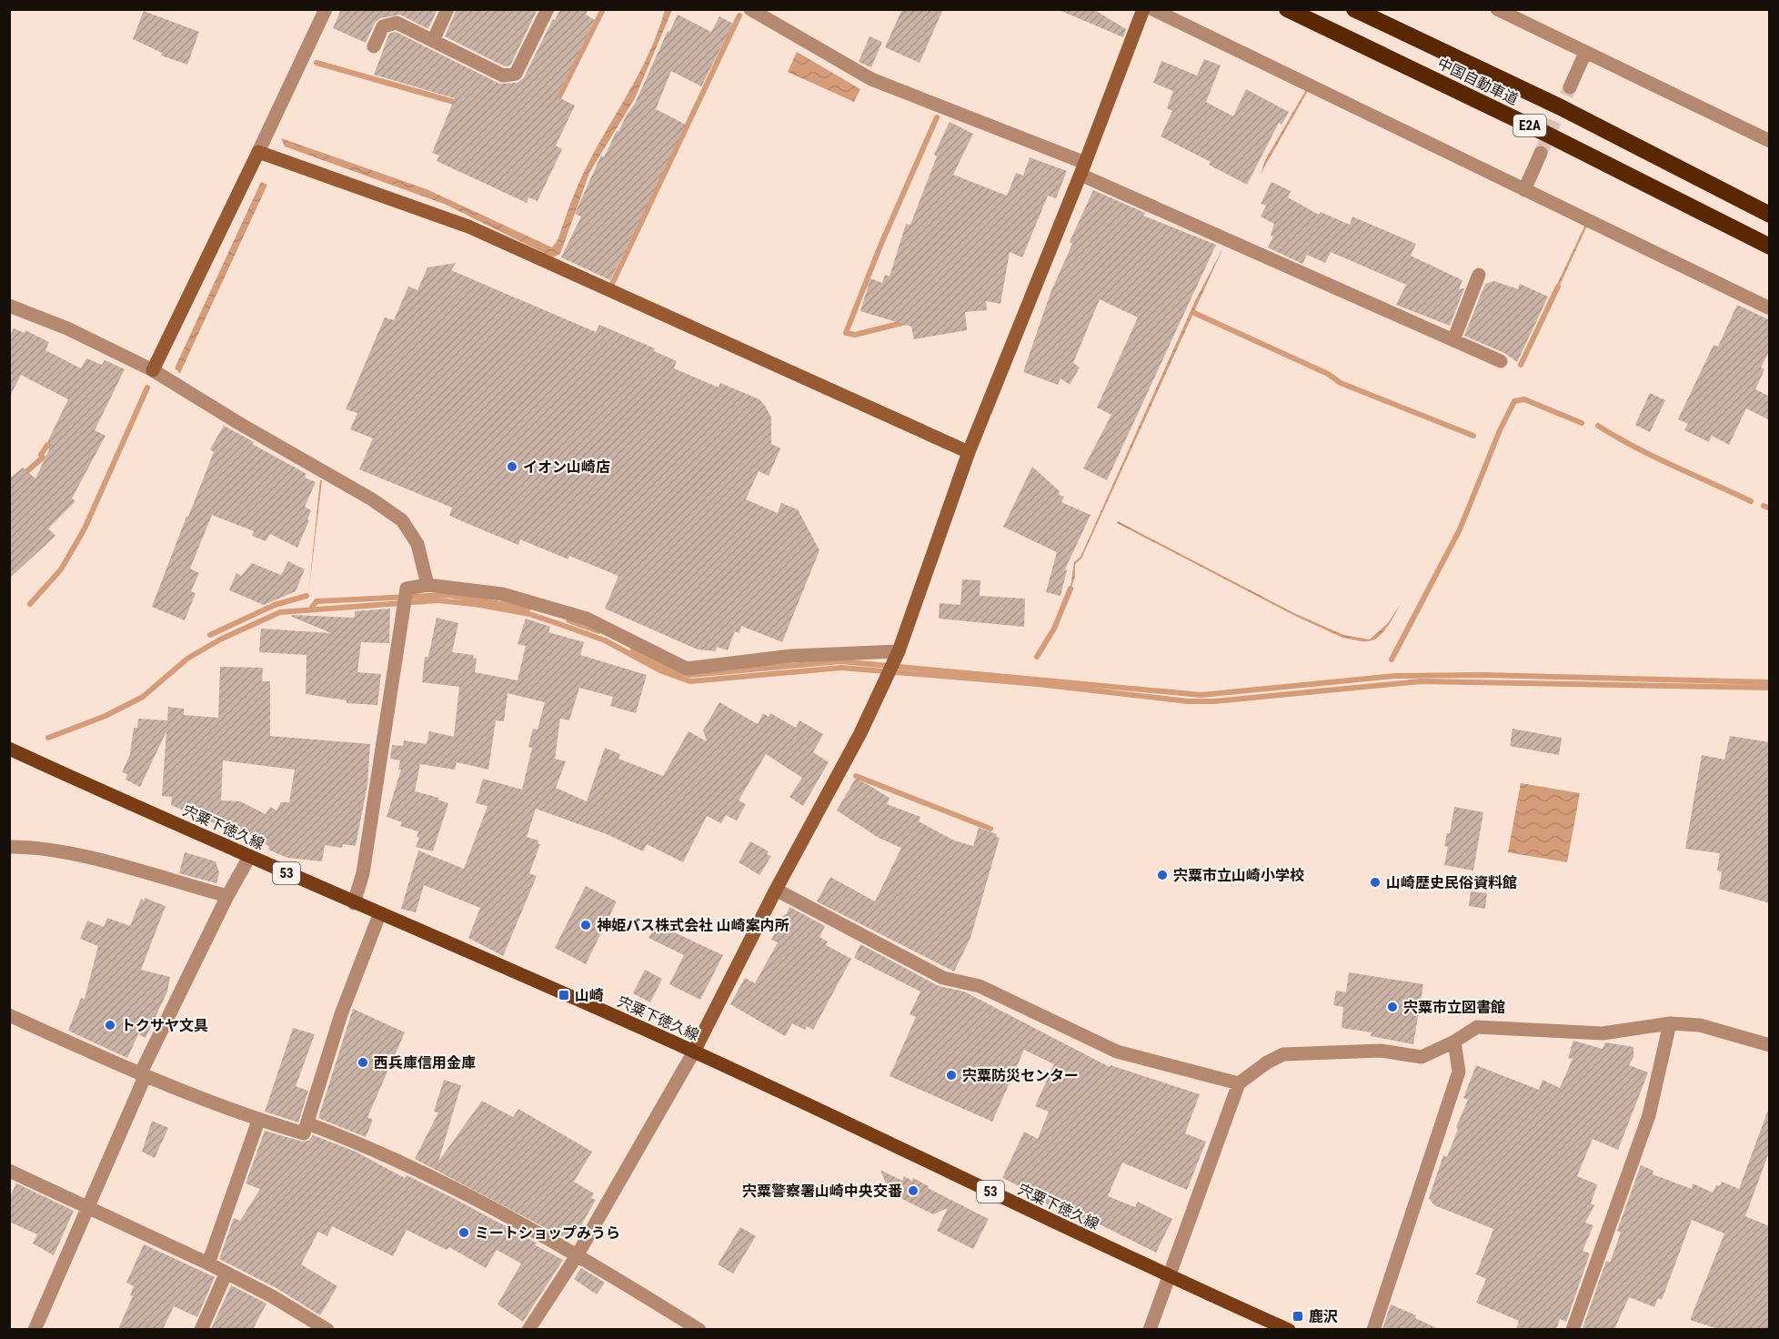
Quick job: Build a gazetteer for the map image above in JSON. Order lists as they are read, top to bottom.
{
  "streets": {
    "highway": ["中国自動車道", "E2A"],
    "main road": ["宍粟下徳久線", "53"]
  },
  "places": {
    "other": [
      "イオン山崎店",
      "宍粟市立山崎小学校",
      "山崎歴史民俗資料館",
      "神姫バス株式会社 山崎案内所",
      "宍粟市立図書館",
      "トクサヤ文具",
      "西兵庫信用金庫",
      "宍粟防災センター",
      "宍粟警察署山崎中央交番",
      "ミートショップみうら"
    ],
    "transit": ["山崎", "鹿沢"]
  }
}
